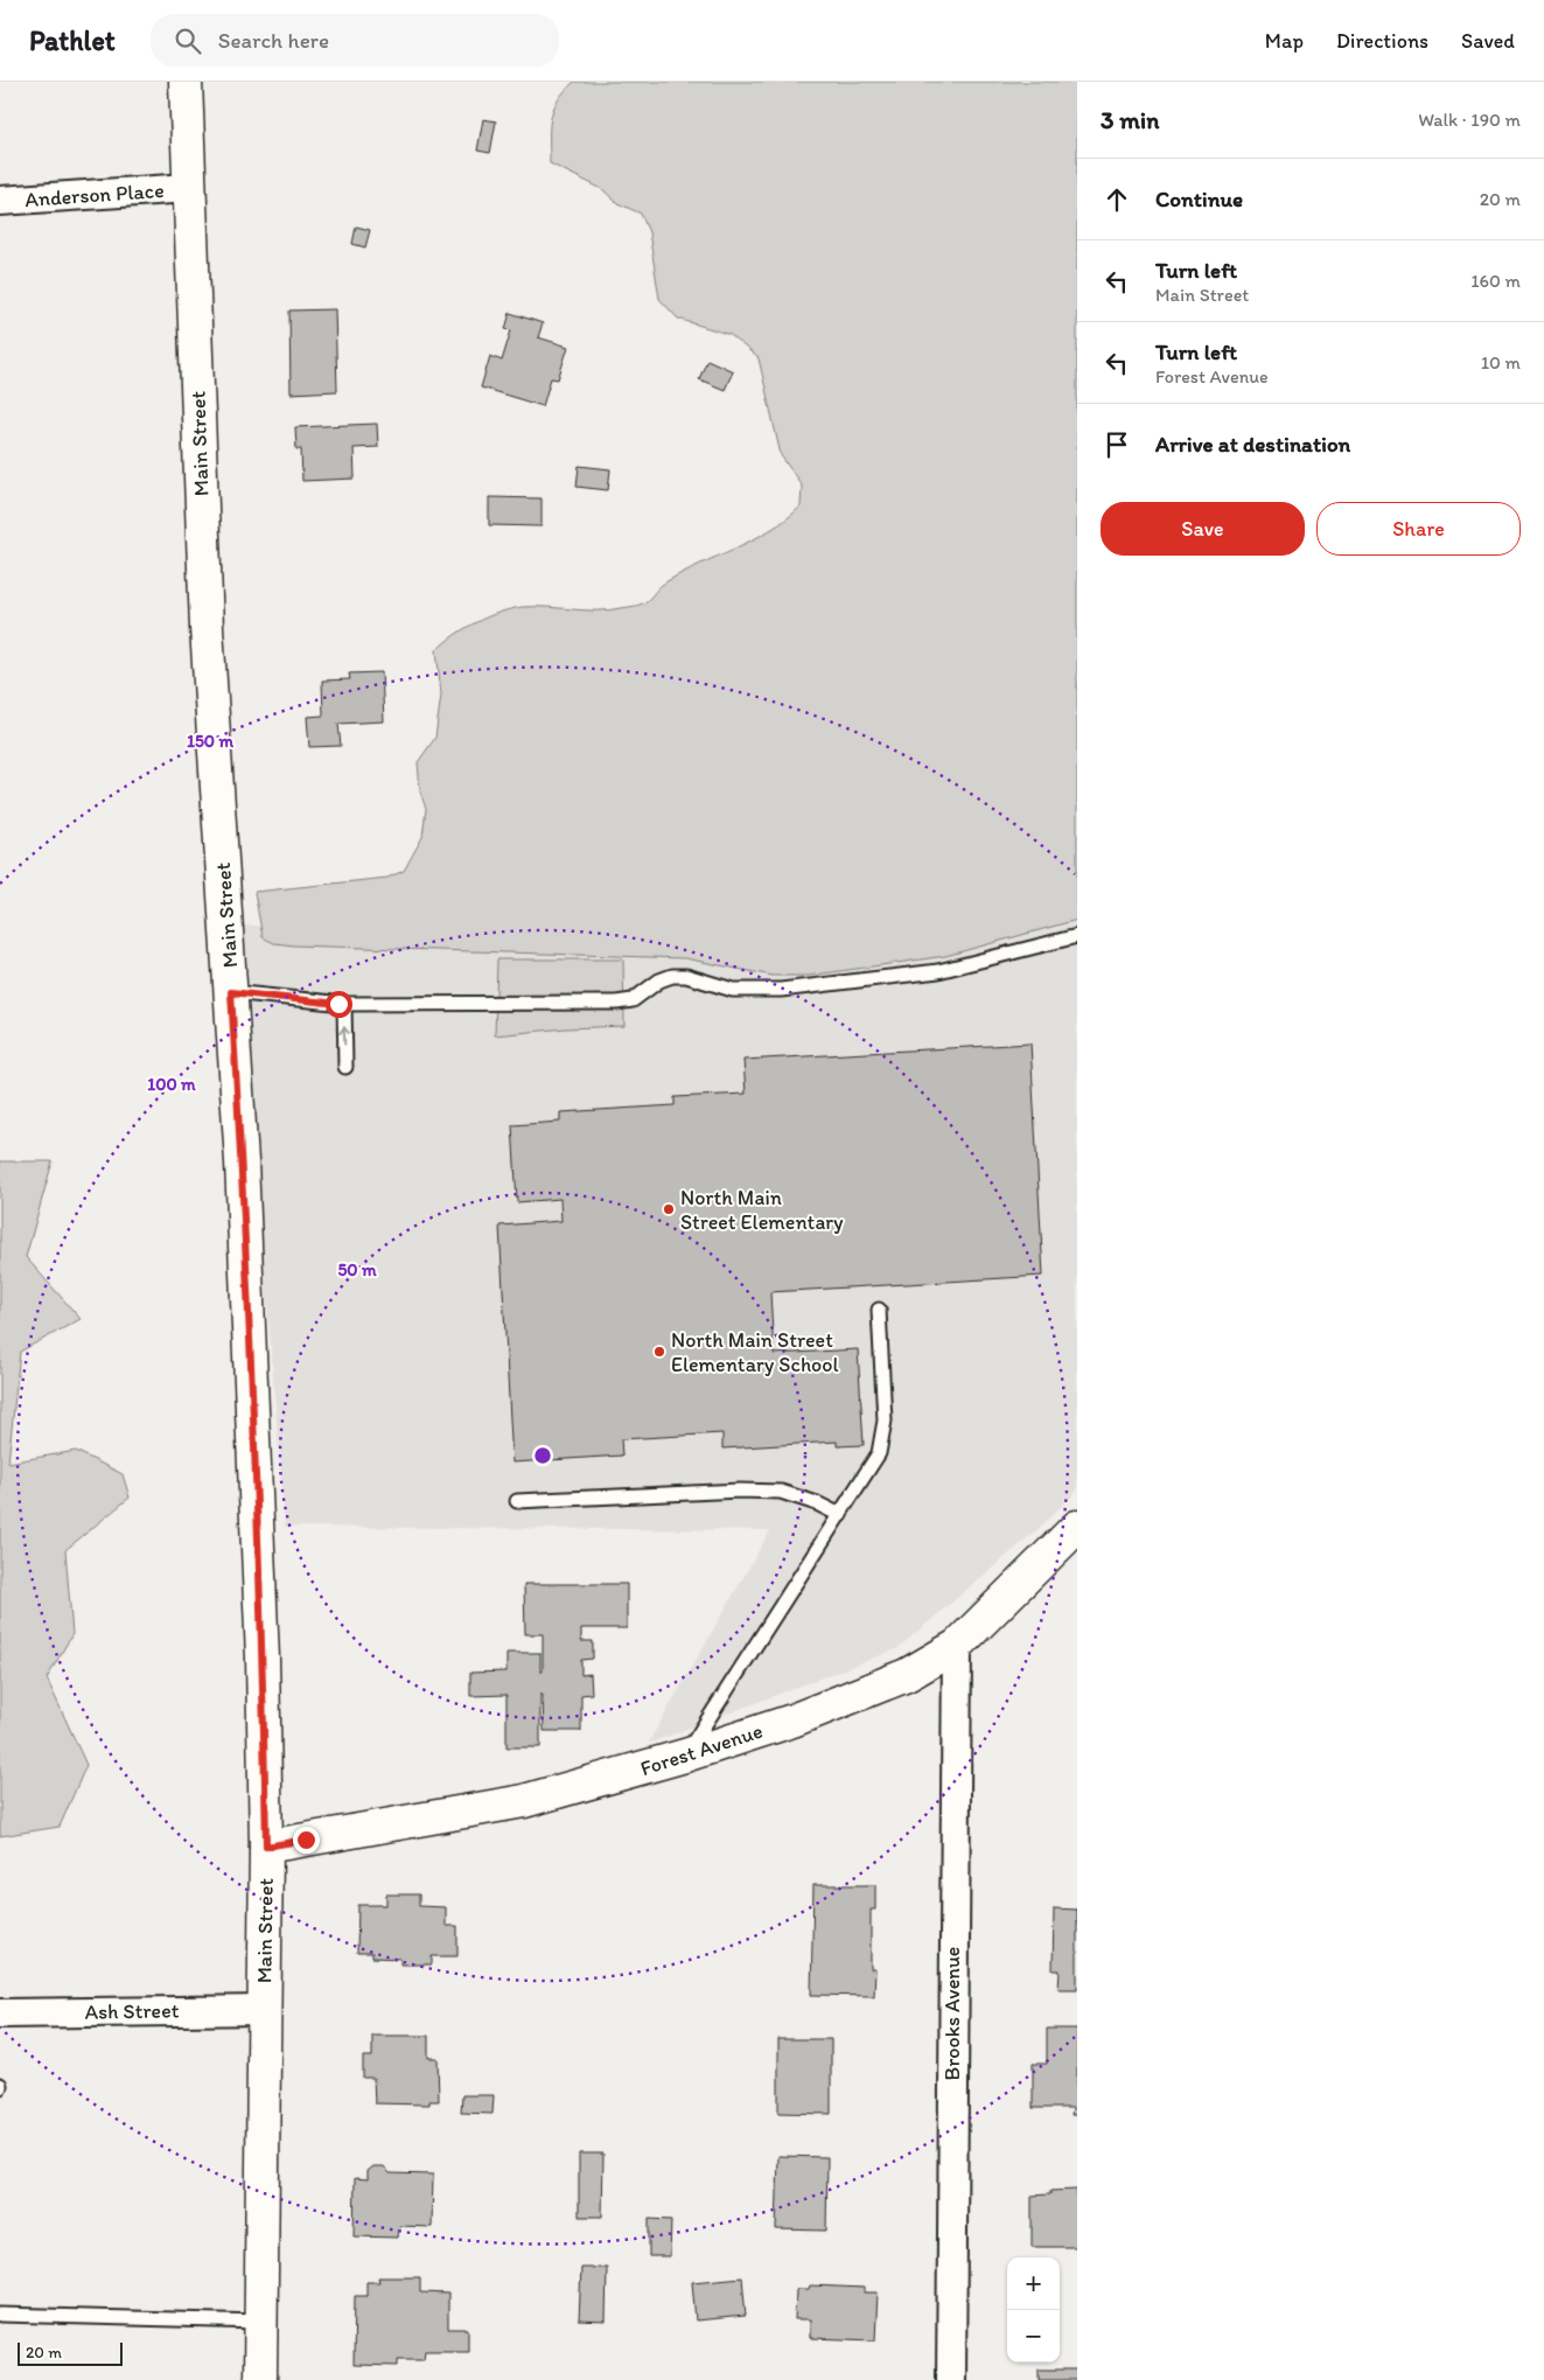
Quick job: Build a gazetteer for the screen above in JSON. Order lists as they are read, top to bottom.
{
  "streets": {
    "street": [
      "Anderson Place",
      "Main Street",
      "Forest Avenue",
      "Ash Street",
      "Brooks Avenue"
    ]
  },
  "crossings": [
    ["Anderson Place", "Main Street"],
    ["Main Street", "Forest Avenue"],
    ["Main Street", "Ash Street"],
    ["Forest Avenue", "Brooks Avenue"]
  ],
  "places": ["North Main Street Elementary", "North Main Street Elementary School"],
  "scale_bar": "20 m",
  "page": {
    "header": "Pathlet",
    "search": "Search here",
    "nav": ["Map", "Directions", "Saved"],
    "heading": ["3 min", "Walk · 190 m"],
    "list": [
      ["Continue", "20 m"],
      ["Turn left", "Main Street", "160 m"],
      ["Turn left", "Forest Avenue", "10 m"],
      "Arrive at destination"
    ],
    "buttons": ["Save", "Share"],
    "map_buttons": ["+", "−"],
    "scale": "20 m"
  },
  "rings": ["150 m", "100 m", "50 m"]
}
